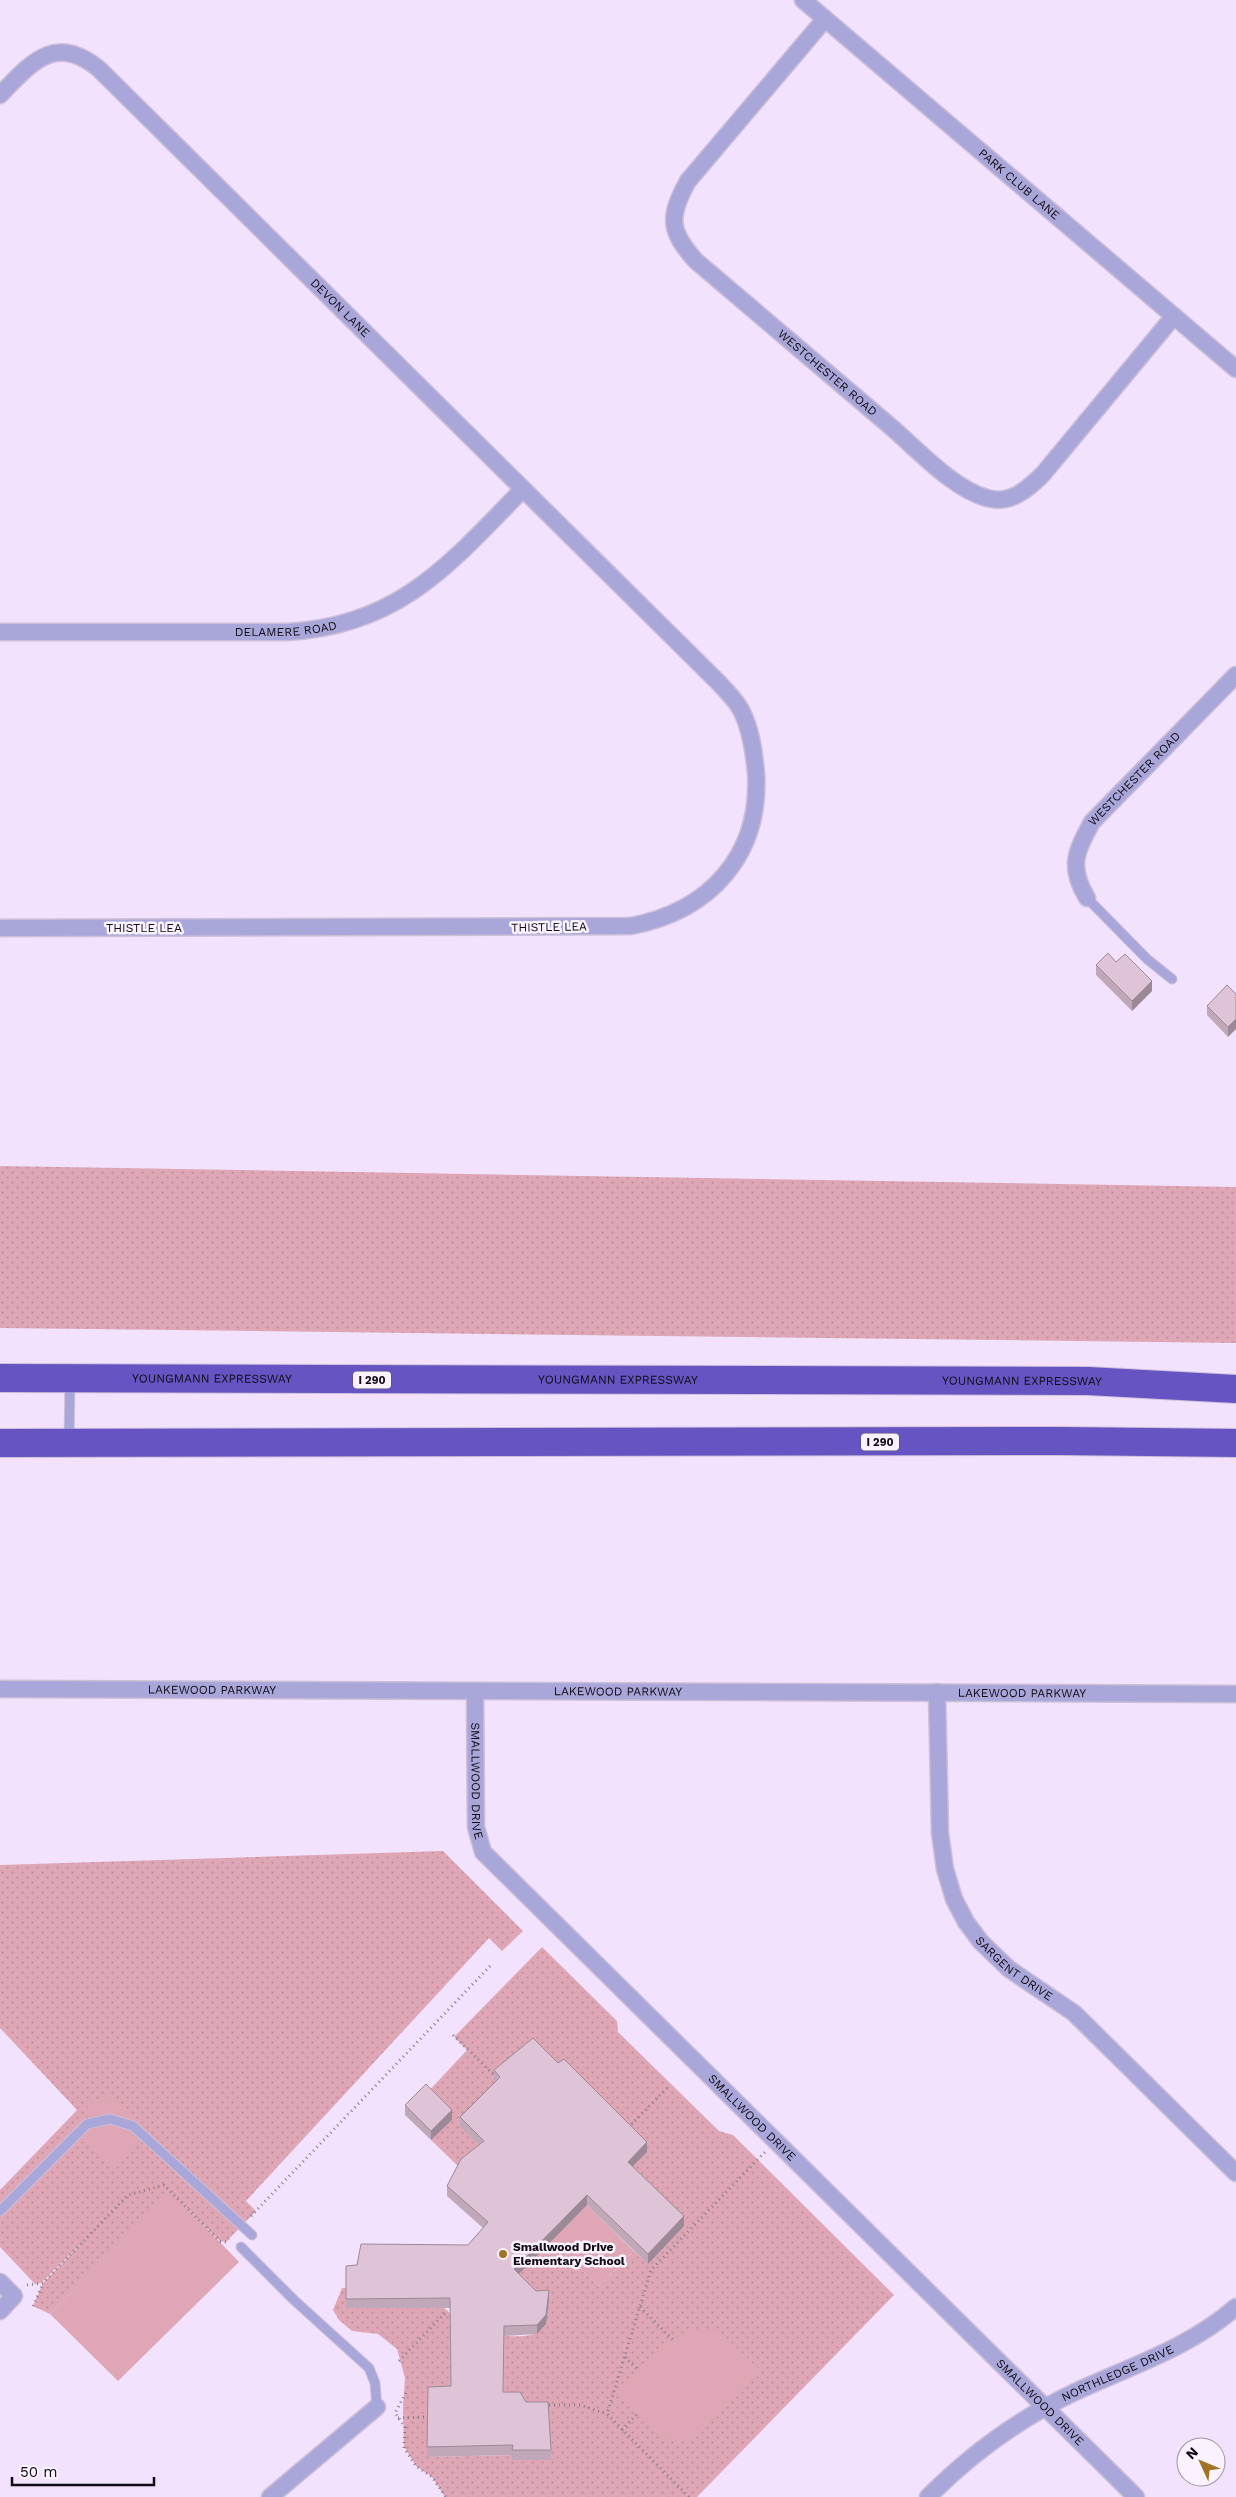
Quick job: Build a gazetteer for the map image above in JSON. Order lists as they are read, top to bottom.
{
  "streets": {
    "highway": ["YOUNGMANN EXPRESSWAY", "I 290"],
    "street": [
      "PARK CLUB LANE",
      "DEVON LANE",
      "WESTCHESTER ROAD",
      "DELAMERE ROAD",
      "THISTLE LEA",
      "LAKEWOOD PARKWAY",
      "SMALLWOOD DRIVE",
      "SARGENT DRIVE",
      "NORTHLEDGE DRIVE"
    ]
  },
  "crossings": [
    ["PARK CLUB LANE", "WESTCHESTER ROAD"],
    ["DEVON LANE", "DELAMERE ROAD"],
    ["DEVON LANE", "THISTLE LEA"],
    ["LAKEWOOD PARKWAY", "SMALLWOOD DRIVE"],
    ["LAKEWOOD PARKWAY", "SARGENT DRIVE"],
    ["SMALLWOOD DRIVE", "NORTHLEDGE DRIVE"]
  ],
  "places": ["Smallwood Drive Elementary School"],
  "scale_bar": "50 m",
  "north": "top left"
}
